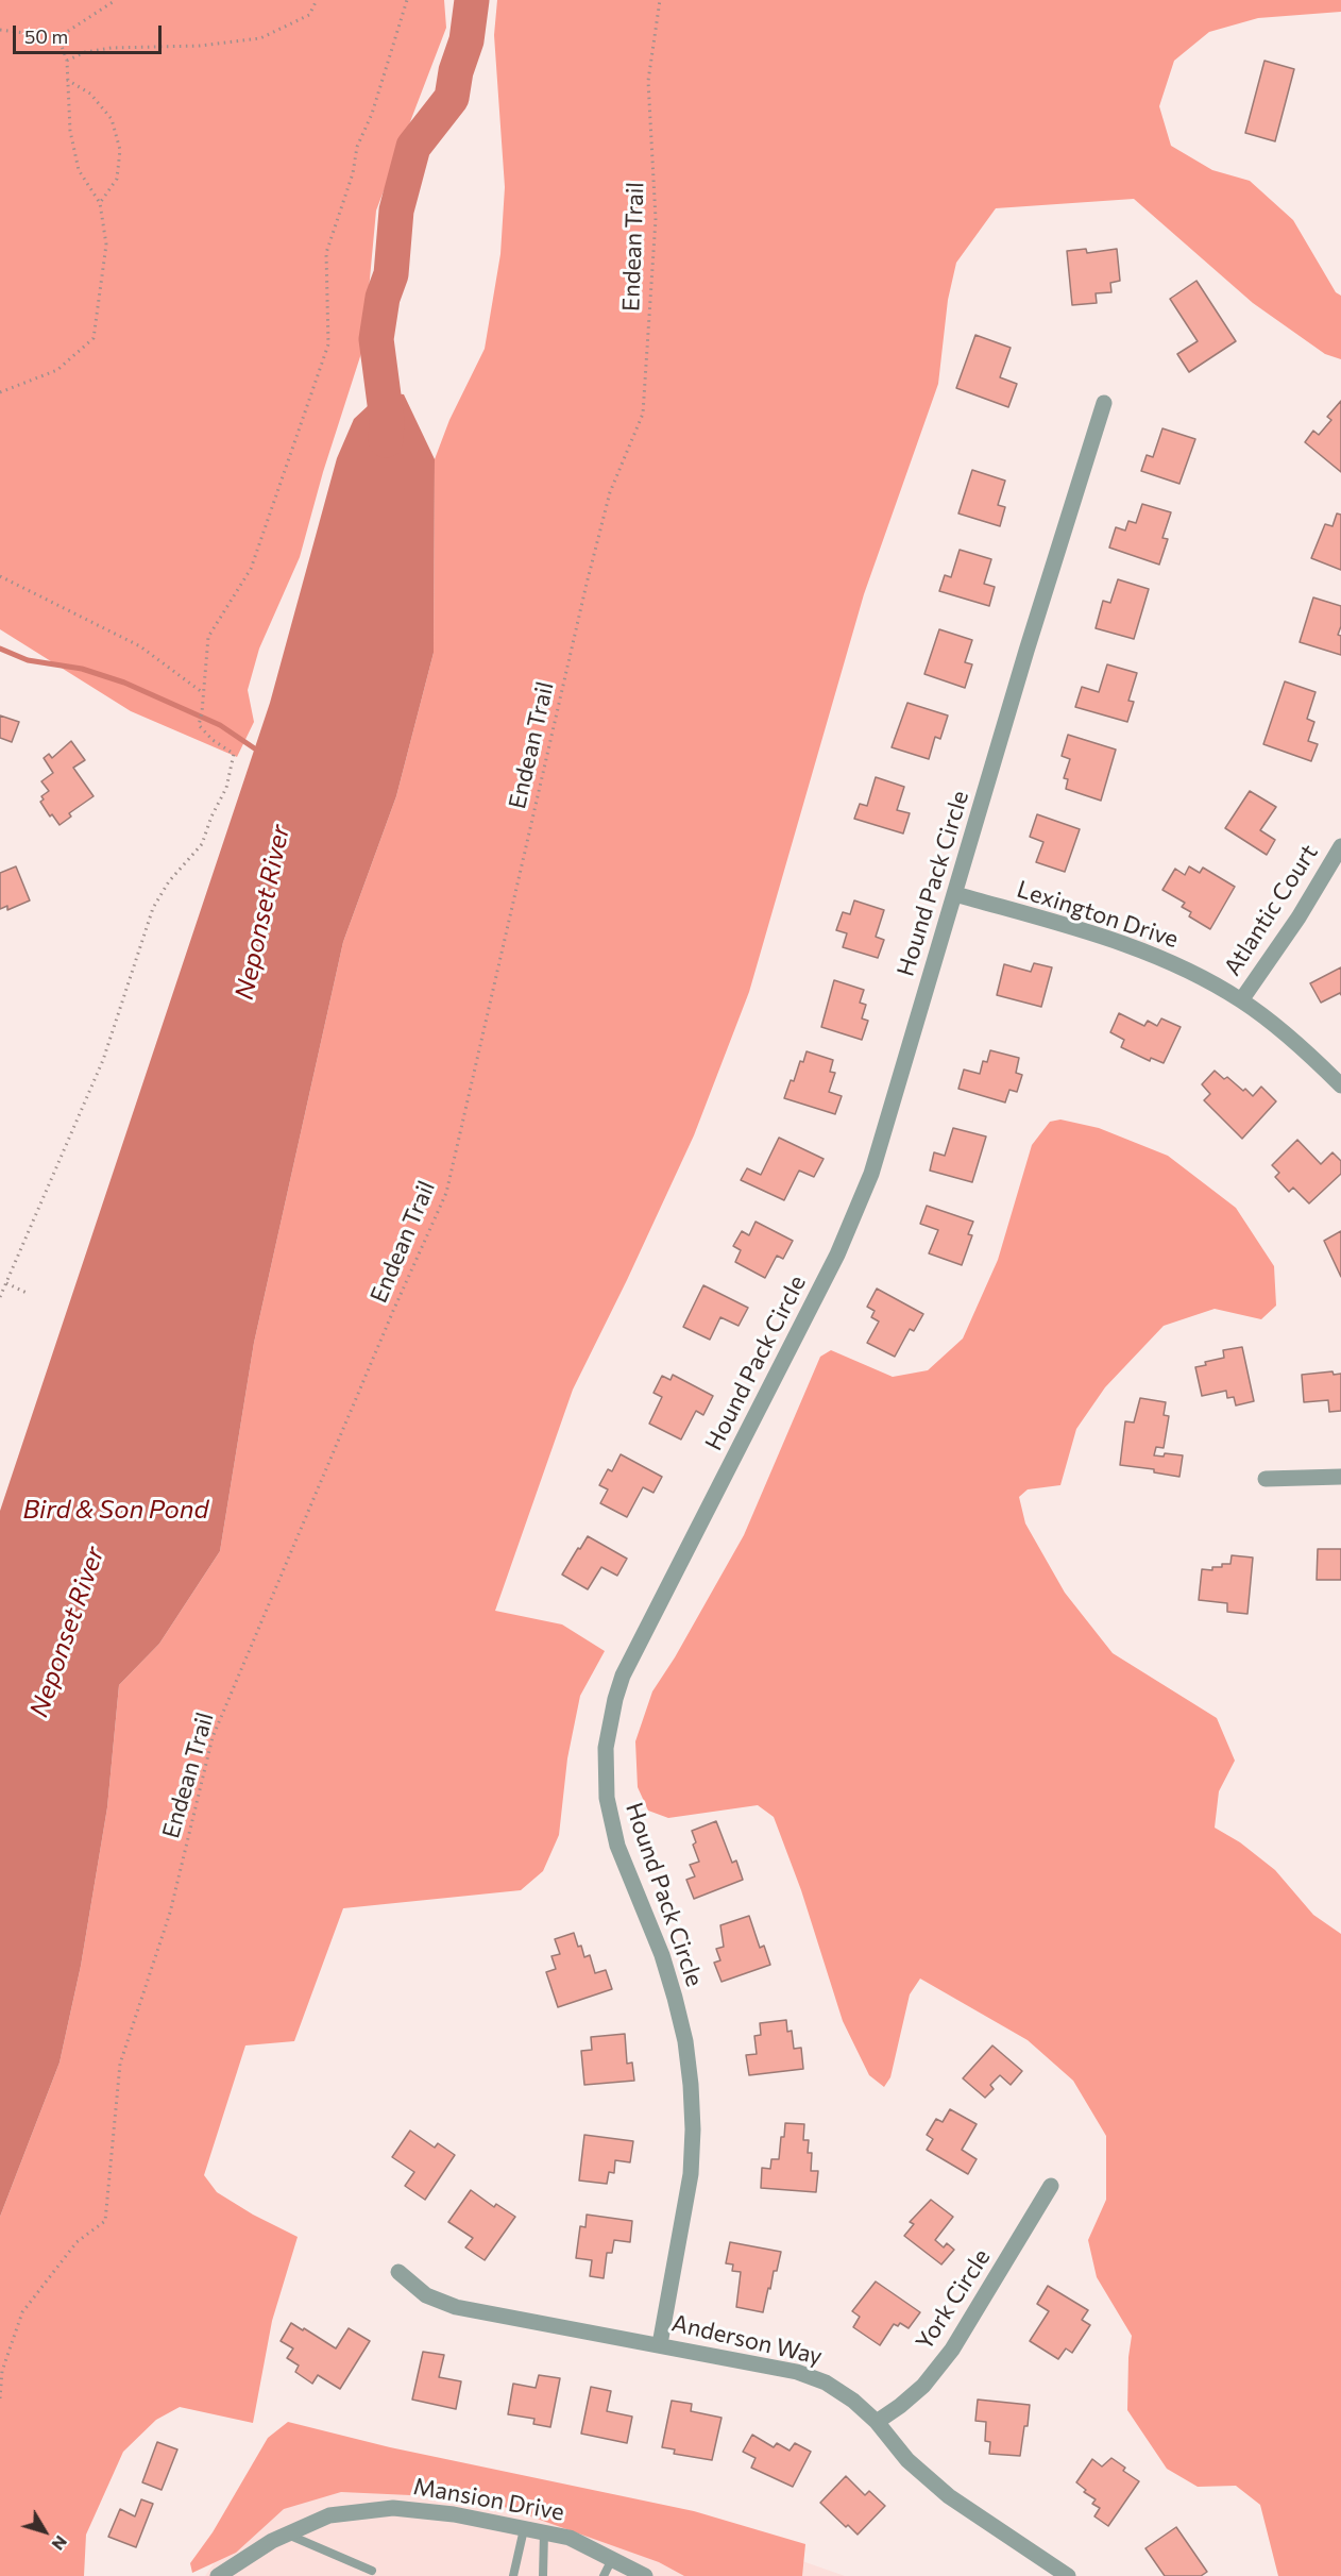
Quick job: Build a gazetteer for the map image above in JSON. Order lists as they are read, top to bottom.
{
  "streets": {
    "street": [
      "Hound Pack Circle",
      "Atlantic Court",
      "Lexington Drive",
      "York Circle",
      "Anderson Way",
      "Mansion Drive"
    ],
    "path": ["Endean Trail"]
  },
  "crossings": [
    ["Hound Pack Circle", "Lexington Drive"],
    ["Hound Pack Circle", "Anderson Way"],
    ["Atlantic Court", "Lexington Drive"],
    ["York Circle", "Anderson Way"]
  ],
  "water": ["Neponset River", "Bird & Son Pond"],
  "scale_bar": "50 m",
  "north": "bottom right"
}
